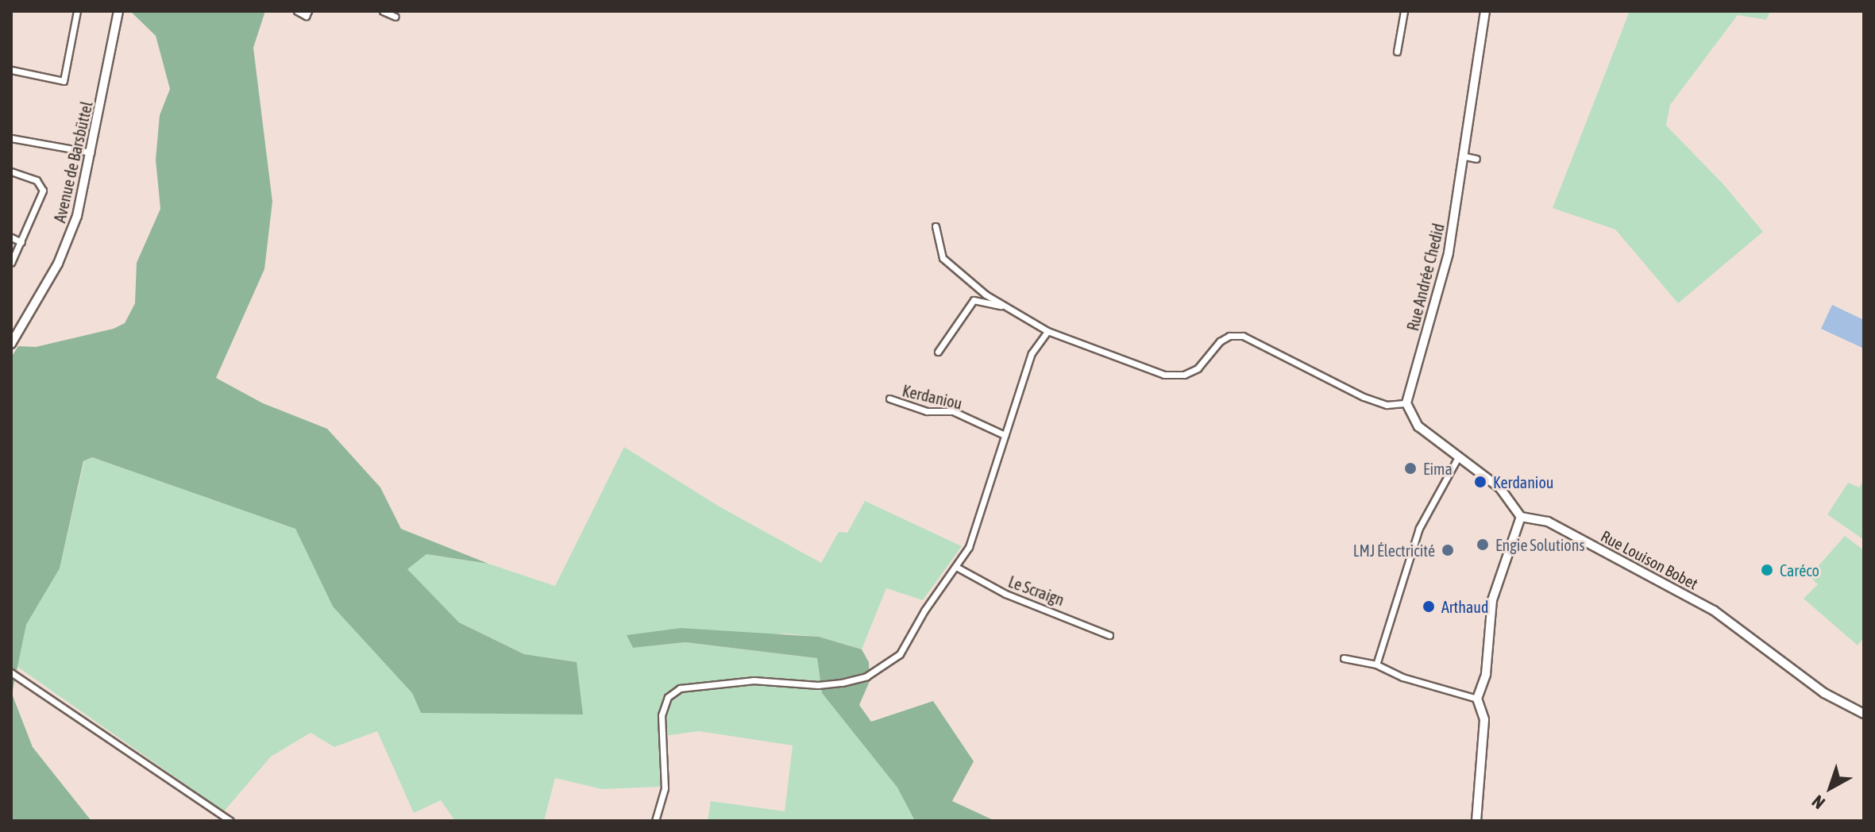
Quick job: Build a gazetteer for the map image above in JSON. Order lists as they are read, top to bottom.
{
  "streets": {
    "street": [
      "Avenue de Barsbüttel",
      "Rue Andrée Chedid",
      "Kerdaniou",
      "Rue Louison Bobet",
      "Le Scraign"
    ]
  },
  "places": [
    "Eima",
    "Kerdaniou",
    "Engie Solutions",
    "LMJ Électricité",
    "Caréco",
    "Arthaud"
  ],
  "north": "bottom left"
}
